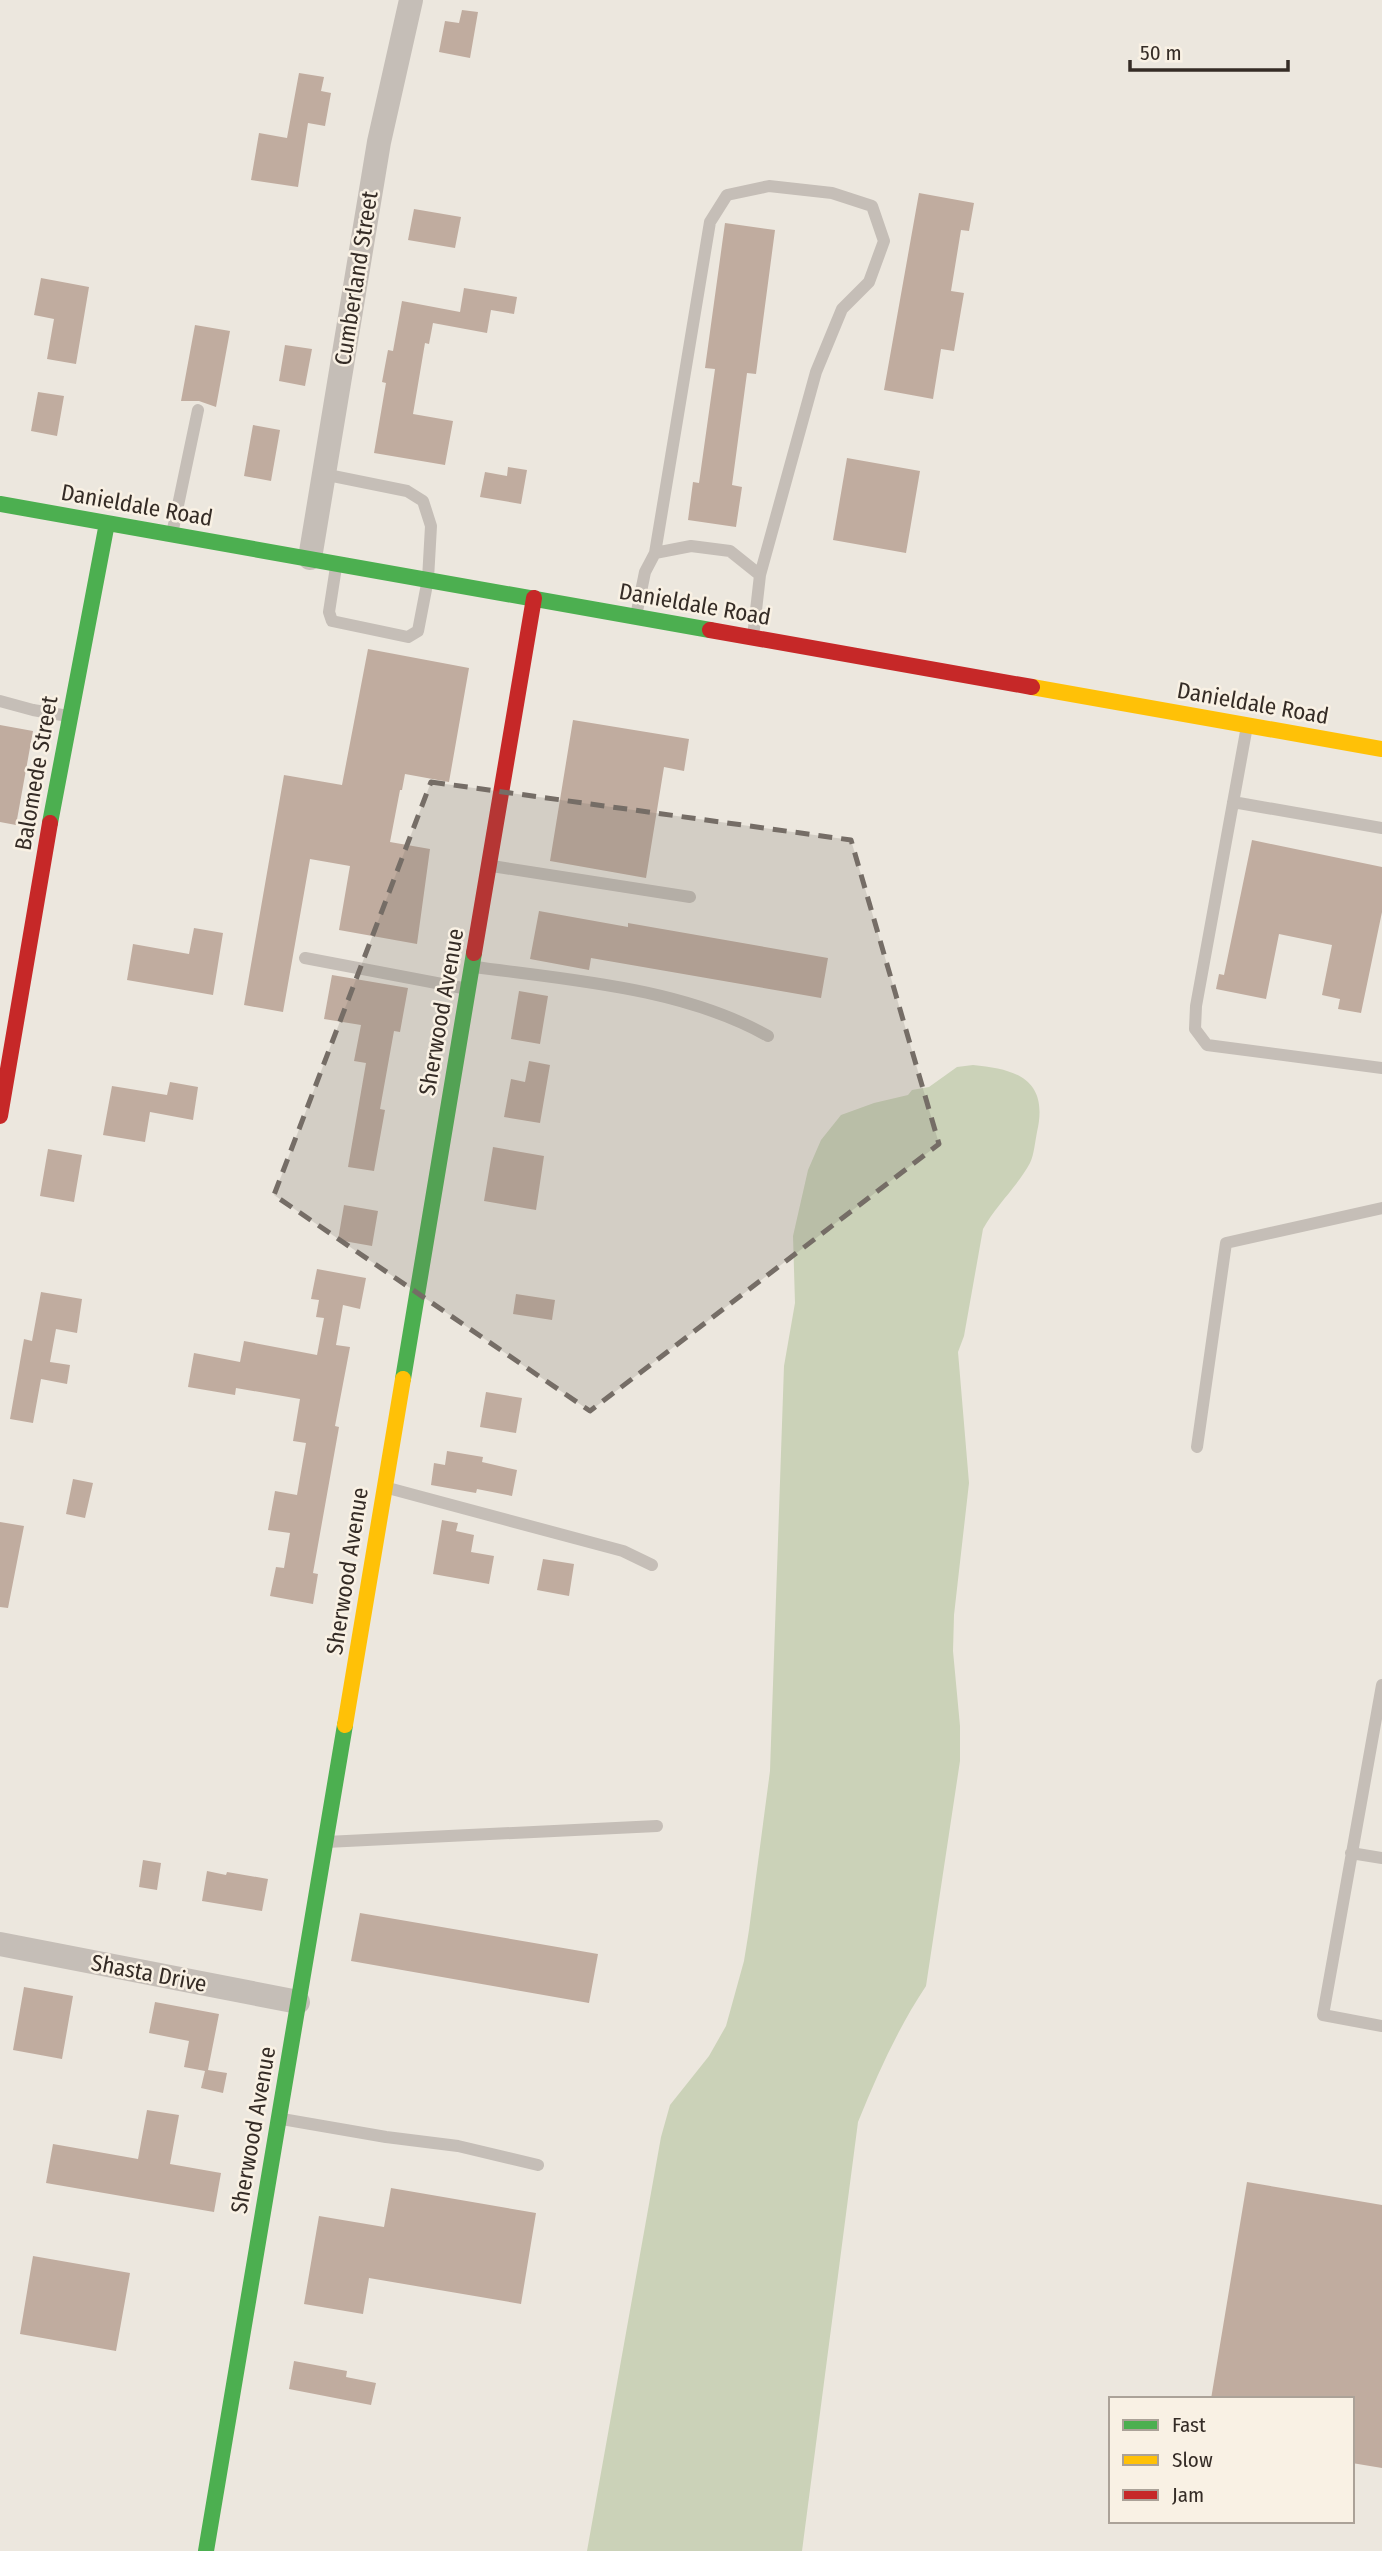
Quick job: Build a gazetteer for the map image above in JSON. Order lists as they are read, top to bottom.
{
  "streets": {
    "street": [
      "Cumberland Street",
      "Danieldale Road",
      "Balomede Street",
      "Sherwood Avenue",
      "Shasta Drive"
    ]
  },
  "crossings": [
    ["Cumberland Street", "Danieldale Road"],
    ["Danieldale Road", "Balomede Street"],
    ["Danieldale Road", "Sherwood Avenue"],
    ["Sherwood Avenue", "Shasta Drive"]
  ],
  "legend": ["Fast", "Slow", "Jam"],
  "scale_bar": "50 m"
}
